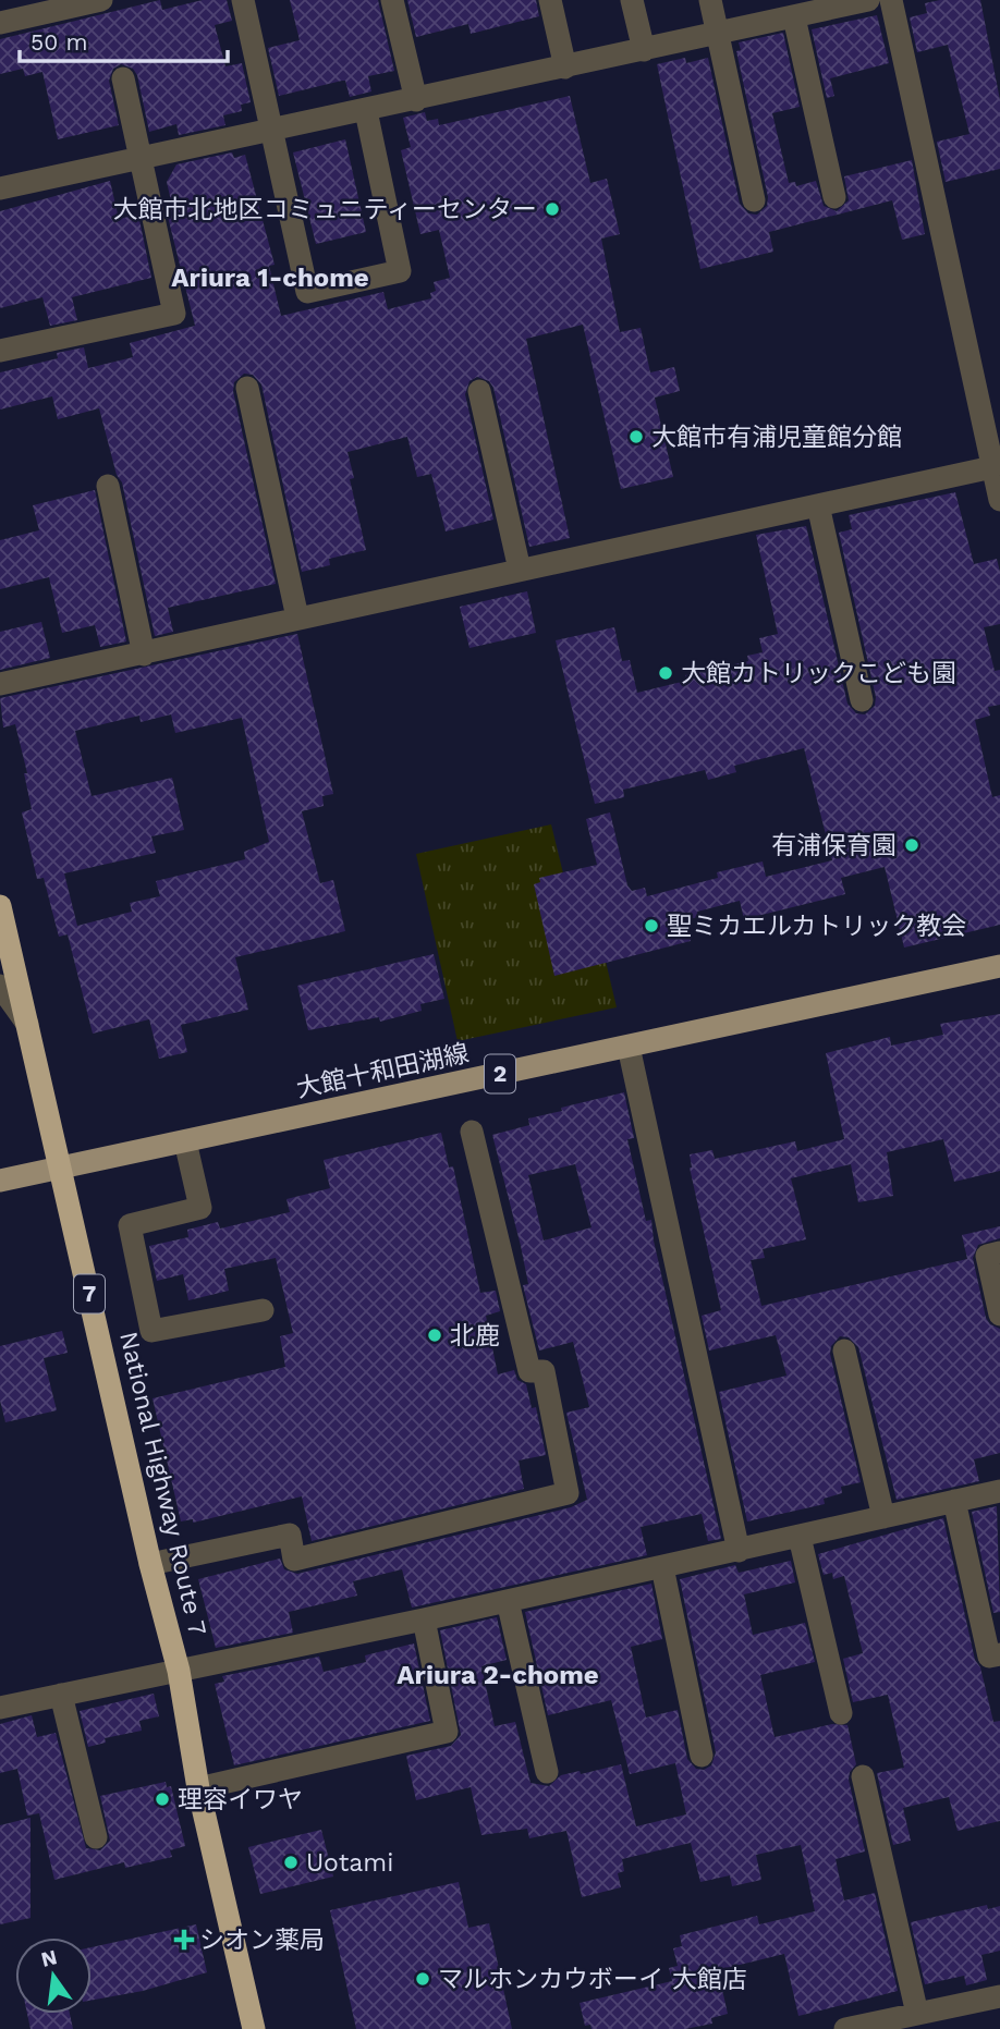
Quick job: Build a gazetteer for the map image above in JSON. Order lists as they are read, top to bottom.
{
  "streets": {
    "highway": ["7", "National Highway Route 7"],
    "main road": ["大館十和田湖線", "2"]
  },
  "crossings": [
    ["大館十和田湖線", "National Highway Route 7"]
  ],
  "districts": ["Ariura 1-chome", "Ariura 2-chome"],
  "places": {
    "other": [
      "大館市北地区コミュニティーセンター",
      "大館市有浦児童館分館",
      "大館カトリックこども園",
      "有浦保育園",
      "聖ミカエルカトリック教会",
      "北鹿",
      "理容イワヤ",
      "Uotami",
      "マルホンカウボーイ 大館店"
    ],
    "health": ["シオン薬局"]
  },
  "scale_bar": "50 m",
  "north": "top"
}
